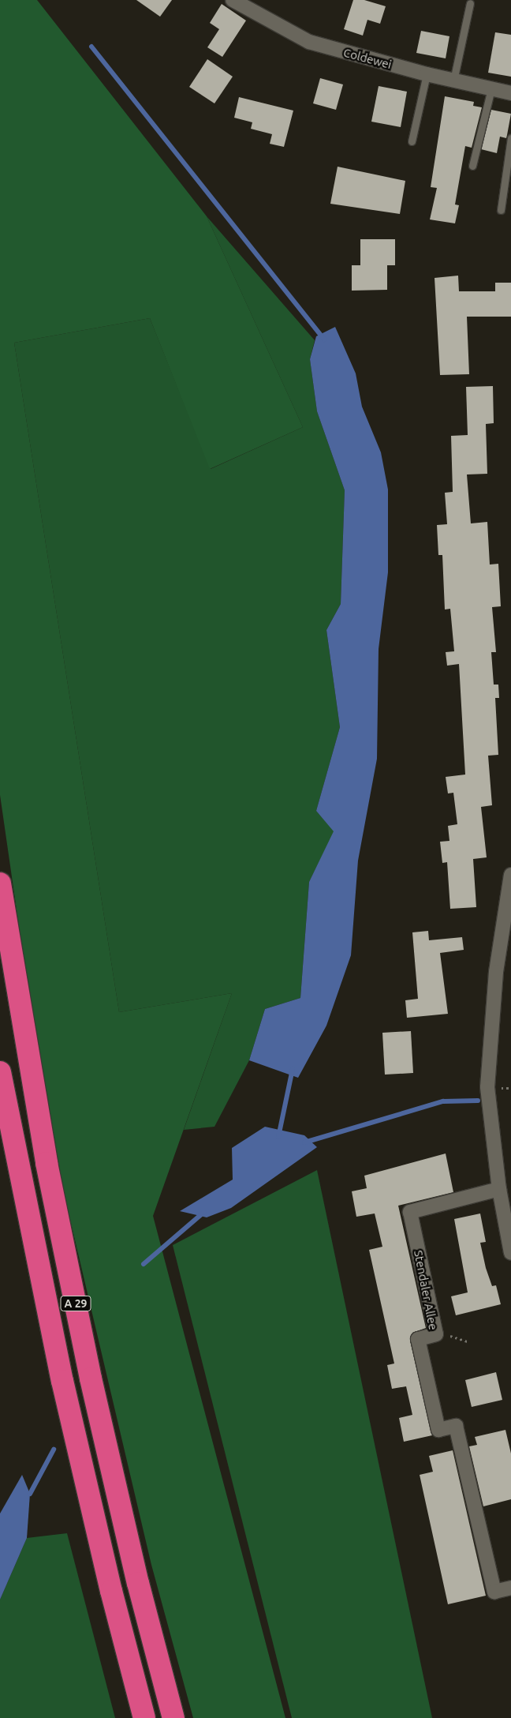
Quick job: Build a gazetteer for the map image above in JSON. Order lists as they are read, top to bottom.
{
  "streets": {
    "highway": ["A 29"],
    "street": ["Coldewei", "Stendaler Allee"]
  }
}
